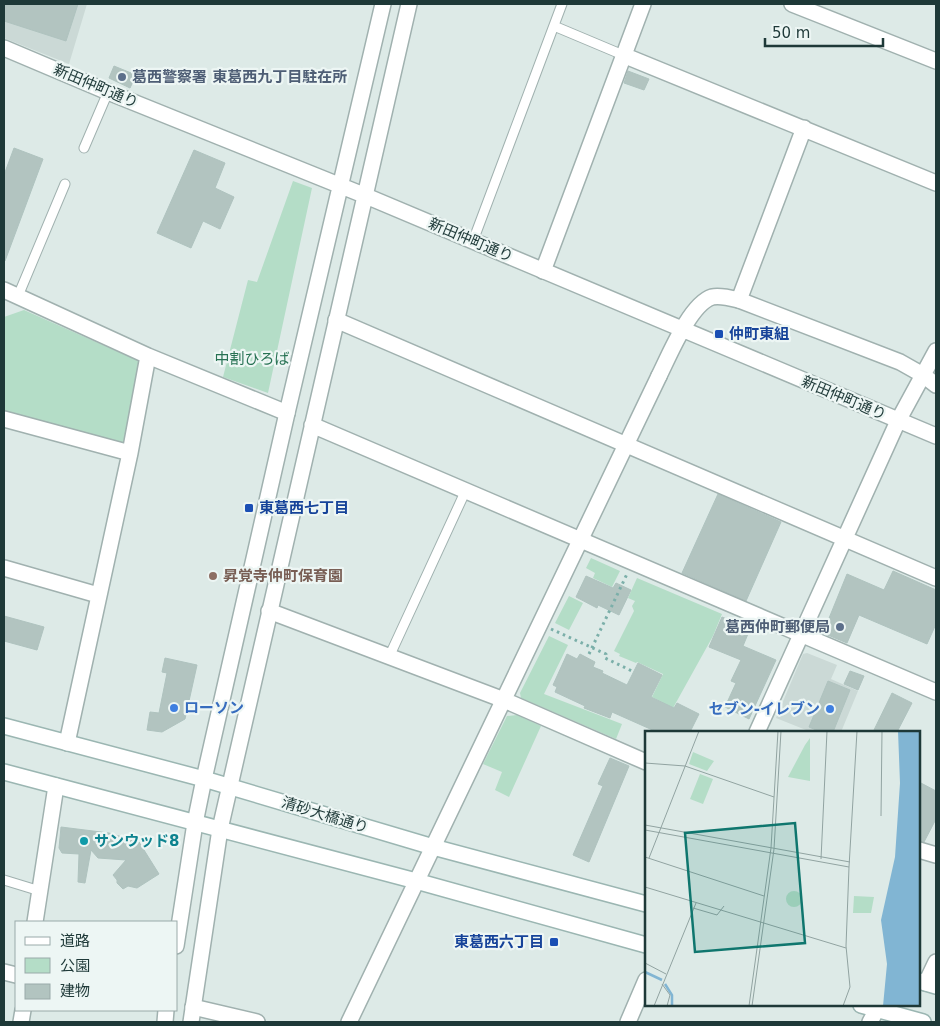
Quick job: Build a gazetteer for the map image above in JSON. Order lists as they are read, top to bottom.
{
  "streets": {
    "street": ["新田仲町通り", "清砂大橋通り"]
  },
  "parks": ["中割ひろば"],
  "places": {
    "other": [
      "葛西警察署 東葛西九丁目駐在所",
      "昇覚寺仲町保育園",
      "葛西仲町郵便局",
      "ローソン",
      "セブン-イレブン",
      "サンウッド8"
    ],
    "transit": ["仲町東組", "東葛西七丁目", "東葛西六丁目"]
  },
  "legend": ["道路", "公園", "建物"],
  "scale_bar": "50 m"
}
